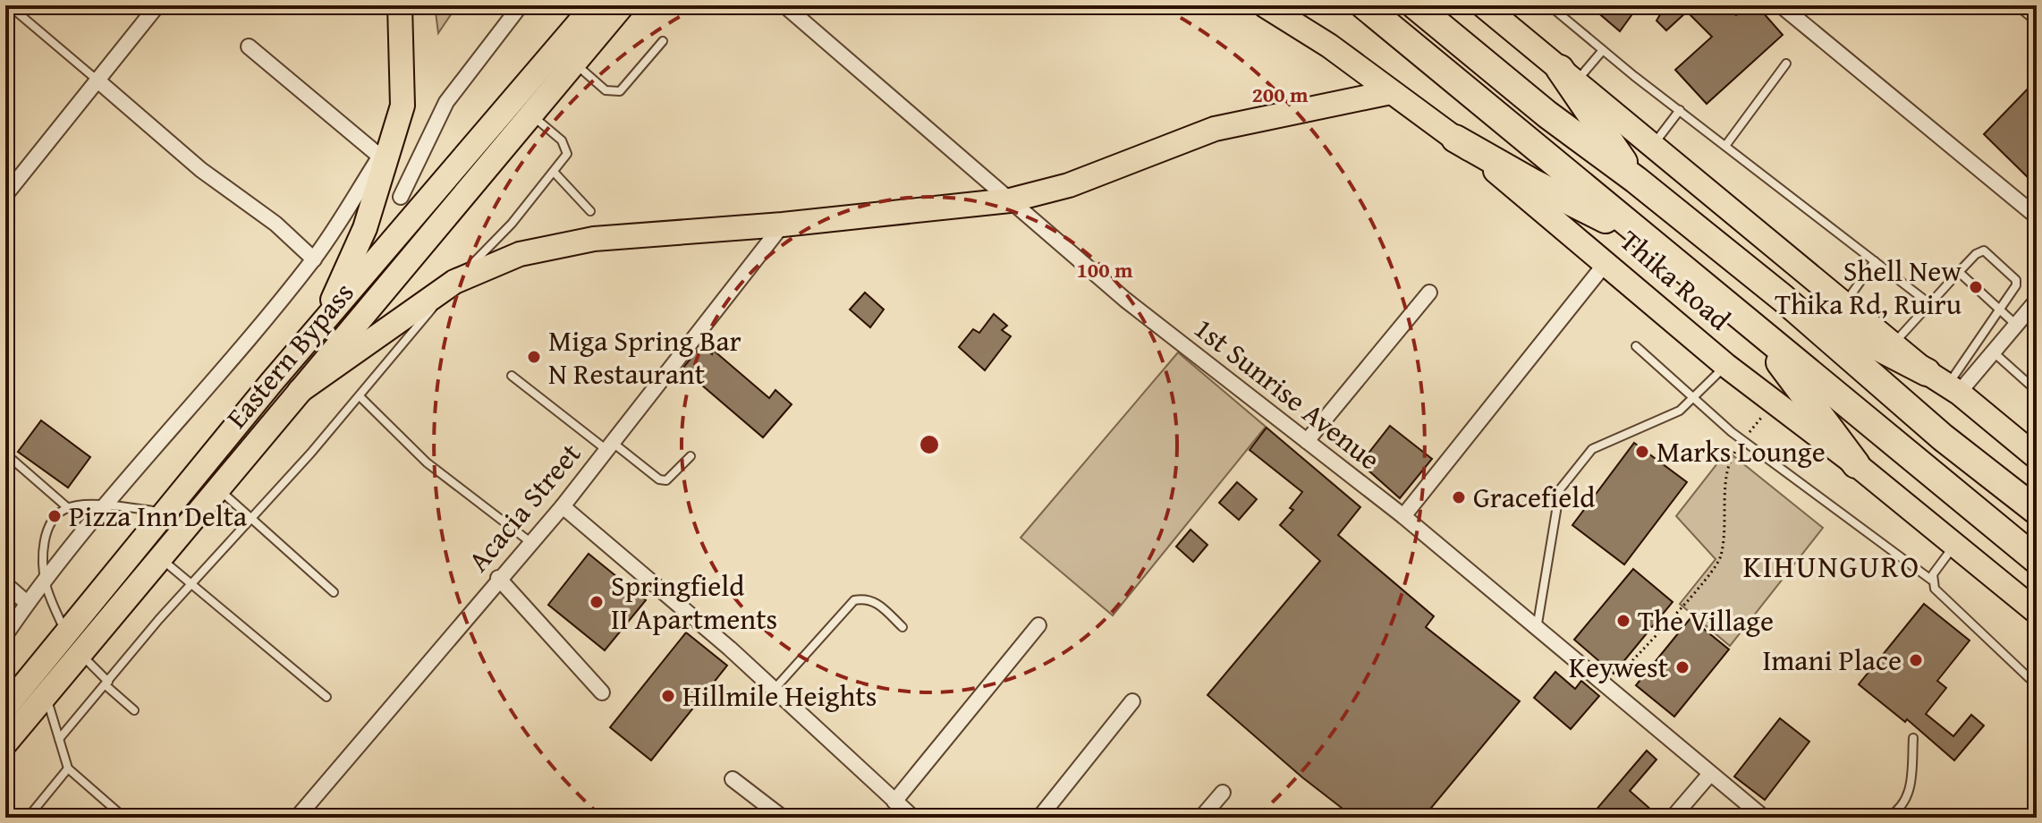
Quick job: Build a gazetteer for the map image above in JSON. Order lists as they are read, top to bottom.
{
  "streets": {
    "highway": ["Thika Road"],
    "main road": ["Eastern Bypass"],
    "street": ["1st Sunrise Avenue", "Acacia Street"]
  },
  "districts": ["KIHUNGURO"],
  "places": [
    "Shell New Thika Rd, Ruiru",
    "Miga Spring Bar N Restaurant",
    "Marks Lounge",
    "Gracefield",
    "Pizza Inn Delta",
    "Springfield II Apartments",
    "The Village",
    "Imani Place",
    "Keywest",
    "Hillmile Heights"
  ],
  "rings": ["200 m", "100 m"]
}
